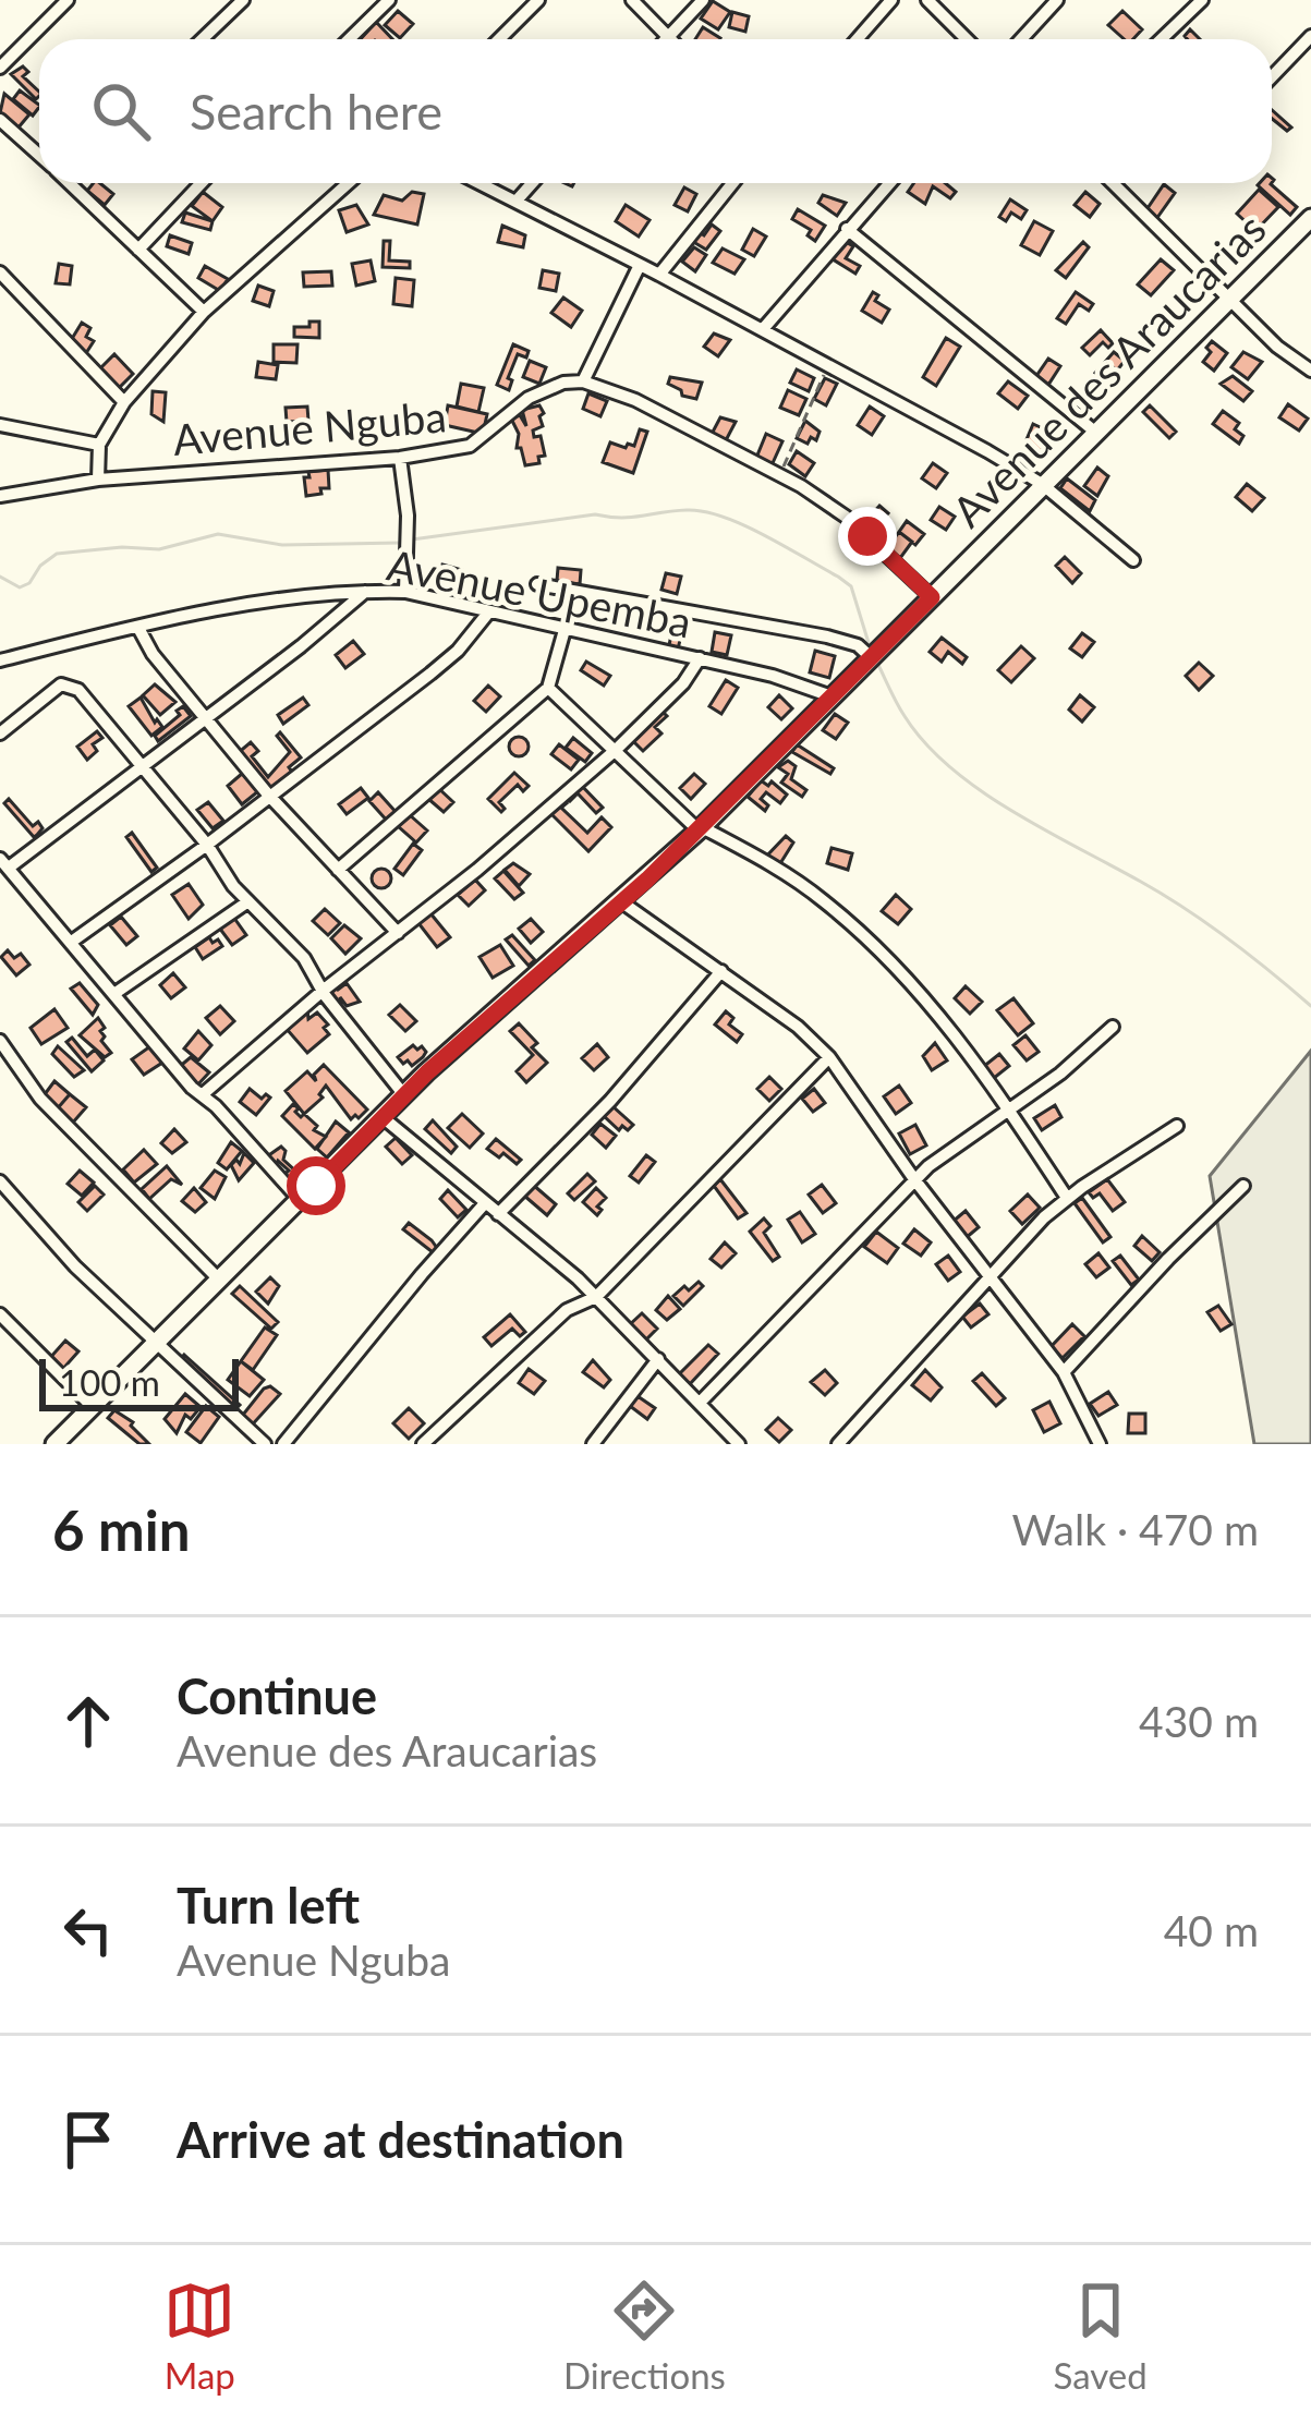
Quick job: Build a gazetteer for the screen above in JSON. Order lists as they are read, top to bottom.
{
  "streets": {
    "street": ["Avenue des Araucarias", "Avenue Nguba", "Avenue Upemba"]
  },
  "crossings": [
    ["Avenue des Araucarias", "Avenue Upemba"]
  ],
  "scale_bar": "100 m",
  "page": {
    "search": "Search here",
    "scale": "100 m",
    "heading": ["6 min", "Walk · 470 m"],
    "list": [
      ["Continue", "Avenue des Araucarias", "430 m"],
      ["Turn left", "Avenue Nguba", "40 m"],
      "Arrive at destination"
    ],
    "nav": ["Map", "Directions", "Saved"]
  }
}
